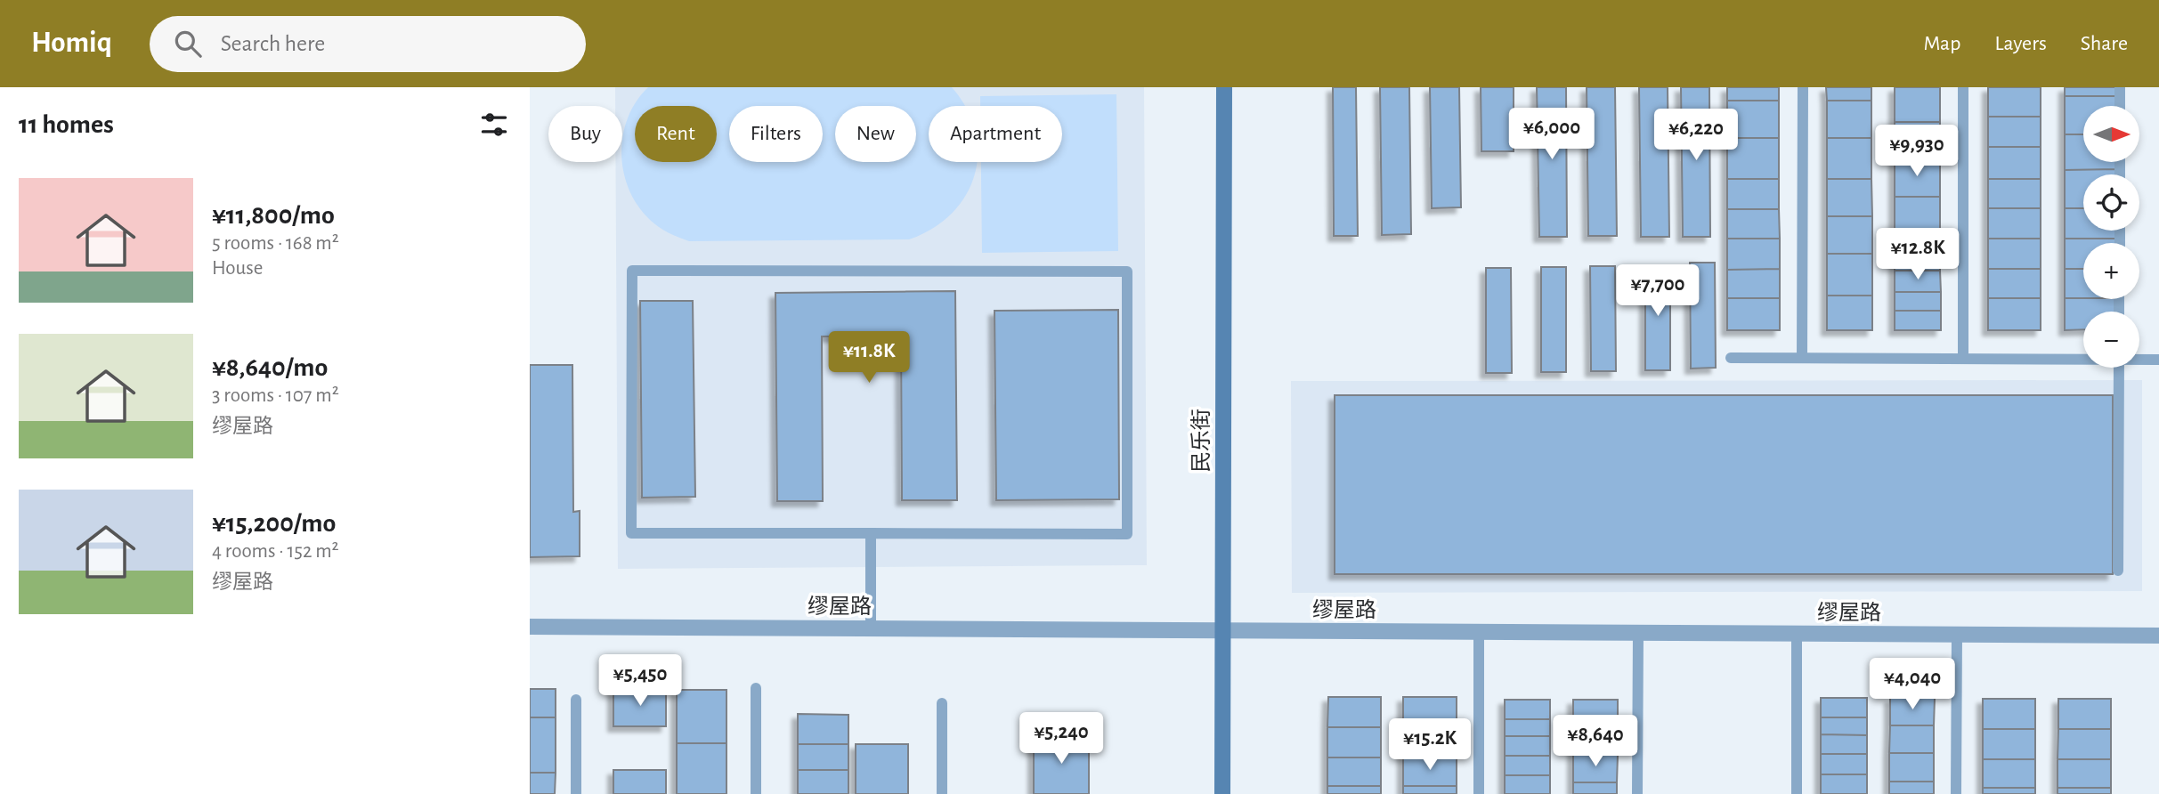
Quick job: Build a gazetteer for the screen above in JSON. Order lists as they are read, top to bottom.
{
  "streets": {
    "street": ["民乐街", "缪屋路"]
  },
  "crossings": [
    ["民乐街", "缪屋路"]
  ],
  "north": "right",
  "page": {
    "header": "Homiq",
    "search": "Search here",
    "nav": ["Map", "Layers", "Share"],
    "heading": "11 homes",
    "map_buttons": ["+", "−"],
    "chip": [
      "Buy",
      "Rent",
      "Filters",
      "New",
      "Apartment"
    ],
    "price": [
      "¥6,000",
      "¥6,220",
      "¥9,930",
      "¥12.8K",
      "¥7,700",
      "¥11.8K",
      "¥5,450",
      "¥4,040",
      "¥5,240",
      "¥8,640",
      "¥15.2K"
    ],
    "list": [
      {
        "name": "¥11,800/mo",
        "note": "5 rooms · 168 m² · House"
      },
      {
        "name": "¥8,640/mo",
        "note": "3 rooms · 107 m² · 缪屋路"
      },
      {
        "name": "¥15,200/mo",
        "note": "4 rooms · 152 m² · 缪屋路"
      }
    ]
  }
}
